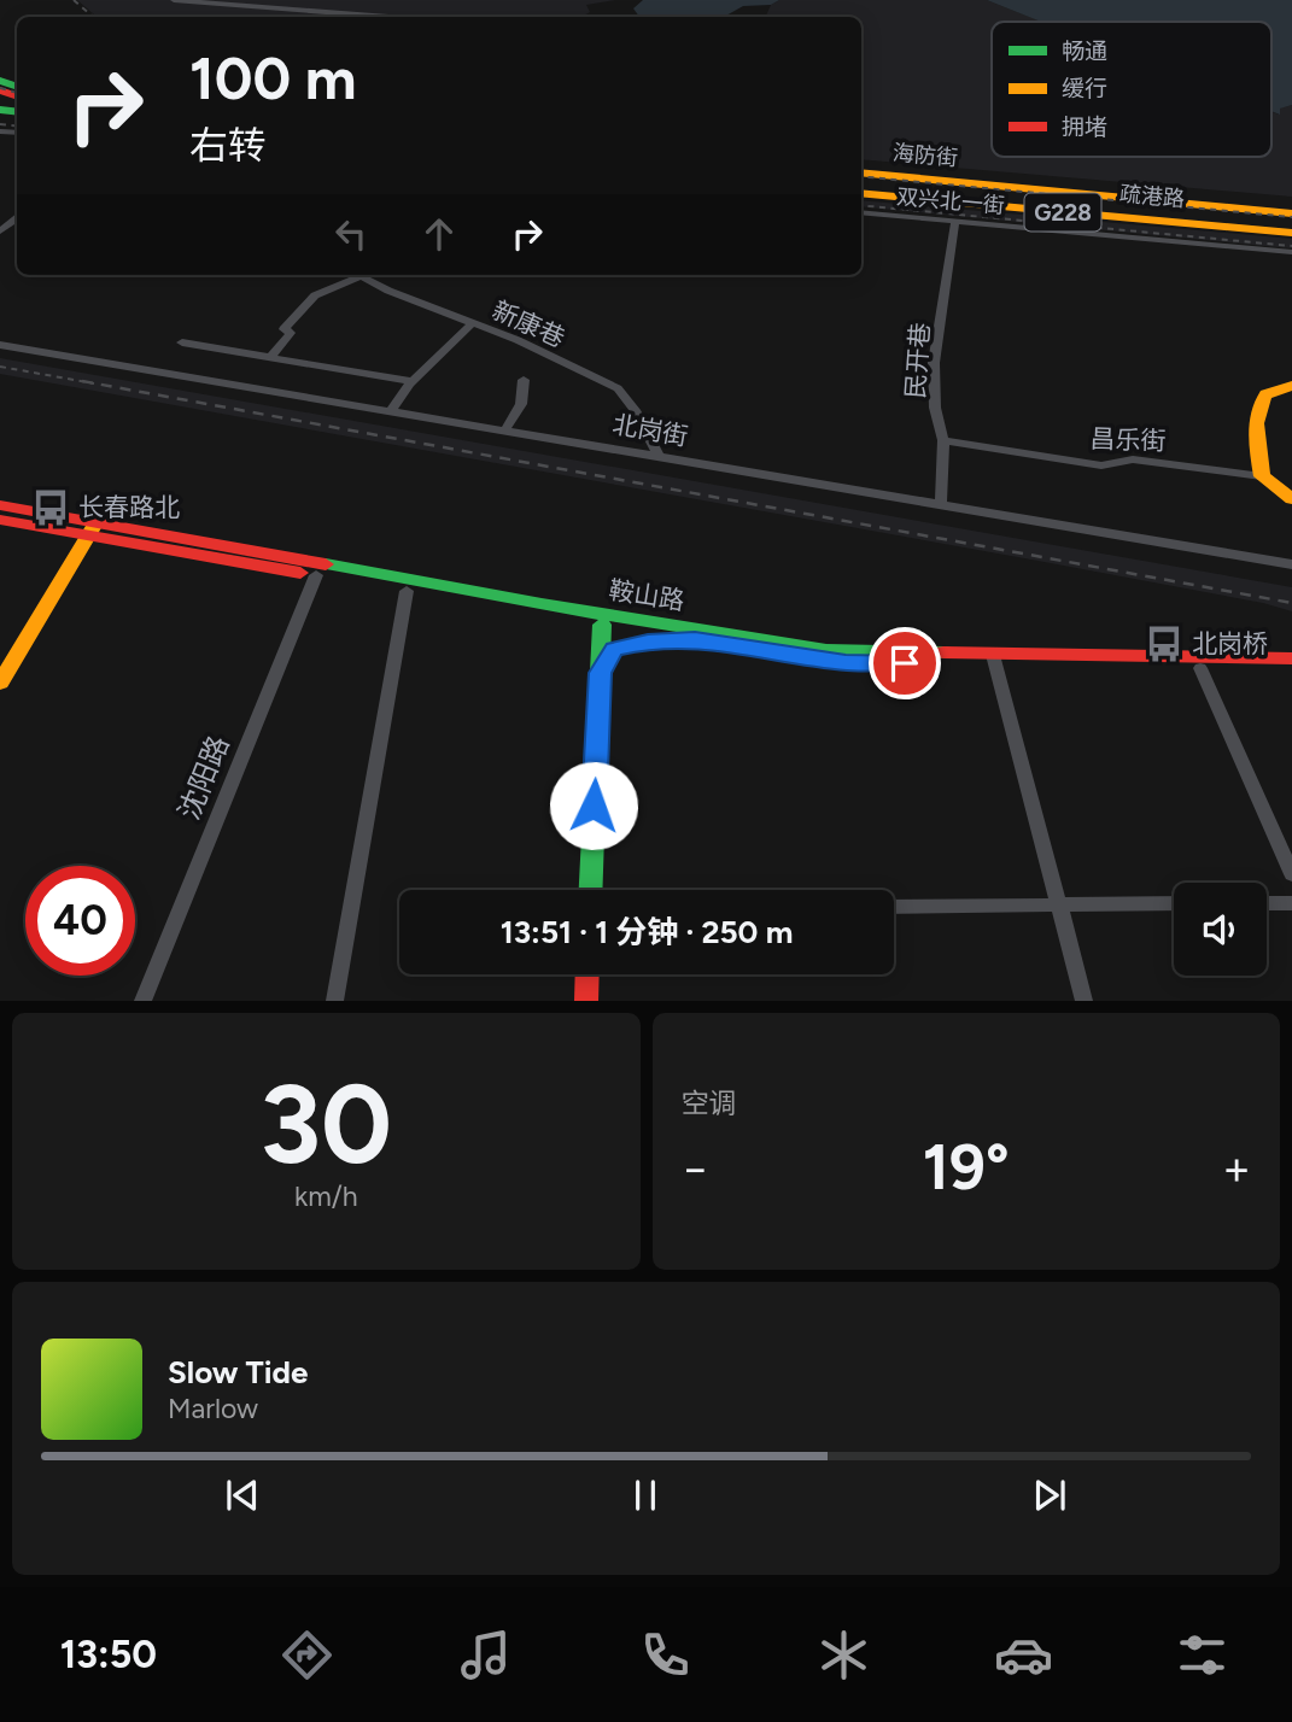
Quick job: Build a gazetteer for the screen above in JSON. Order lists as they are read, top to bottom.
{
  "streets": {
    "main road": [
      "海防街",
      "疏港路",
      "G228",
      "鞍山路"
    ],
    "street": [
      "双兴北一街",
      "新康巷",
      "民开巷",
      "北岗街",
      "昌乐街",
      "沈阳路"
    ]
  },
  "crossings": [
    ["双兴北一街", "民开巷"],
    ["新康巷", "北岗街"],
    ["民开巷", "北岗街"],
    ["民开巷", "昌乐街"],
    ["鞍山路", "沈阳路"]
  ],
  "places": {
    "bus stop": ["长春路北", "北岗桥"]
  },
  "legend": ["畅通", "缓行", "拥堵"],
  "page": {
    "turn": ["100 m", "右转"],
    "limit": "40",
    "trip": "13:51 · 1 分钟 · 250 m",
    "tile": [
      ["30", "km/h"],
      "空调"
    ],
    "heat": ["−", "19°", "+"],
    "song": ["Slow Tide", "Marlow"],
    "tabs": "13:50"
  }
}
